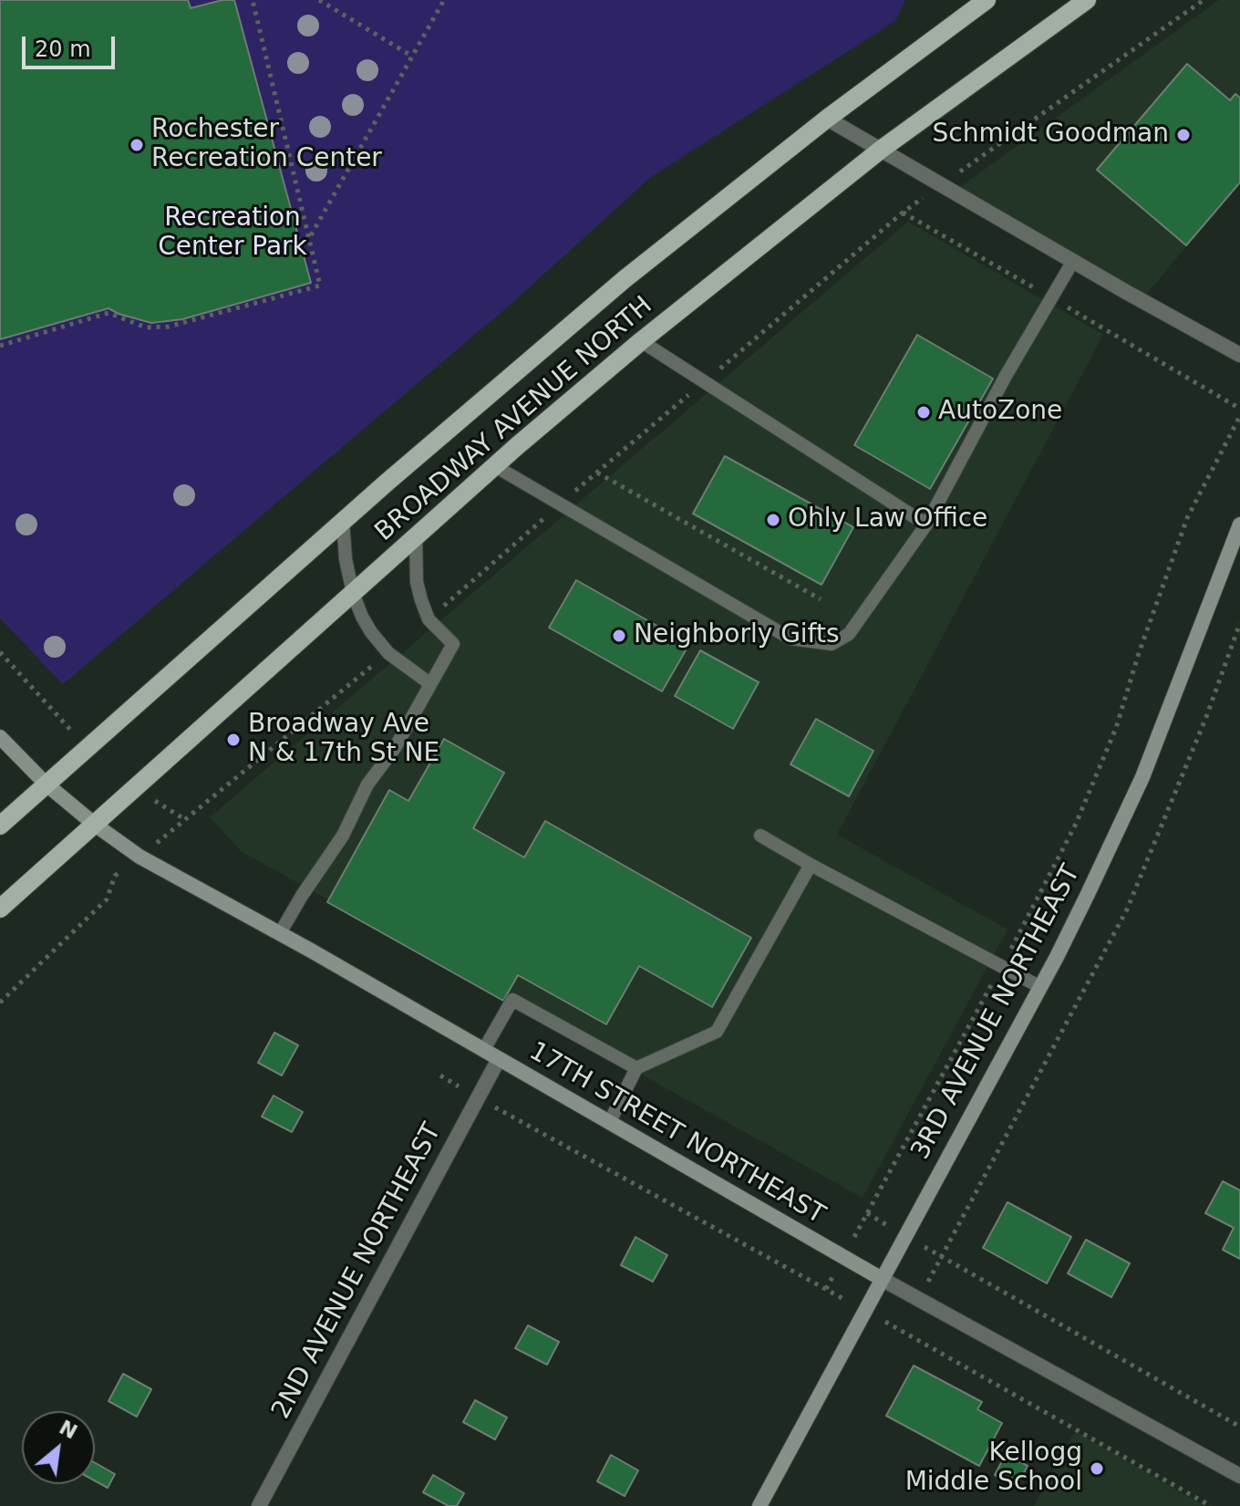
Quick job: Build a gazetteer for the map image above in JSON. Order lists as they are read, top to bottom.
{
  "streets": {
    "main road": ["BROADWAY AVENUE NORTH"],
    "street": ["3RD AVENUE NORTHEAST", "17TH STREET NORTHEAST", "2ND AVENUE NORTHEAST"]
  },
  "crossings": [
    ["BROADWAY AVENUE NORTH", "17TH STREET NORTHEAST"],
    ["3RD AVENUE NORTHEAST", "17TH STREET NORTHEAST"],
    ["17TH STREET NORTHEAST", "2ND AVENUE NORTHEAST"]
  ],
  "parks": ["Recreation Center Park"],
  "places": [
    "Schmidt Goodman",
    "Rochester Recreation Center",
    "AutoZone",
    "Ohly Law Office",
    "Neighborly Gifts",
    "Broadway Ave N & 17th St NE",
    "Kellogg Middle School"
  ],
  "scale_bar": "20 m",
  "north": "top right"
}
